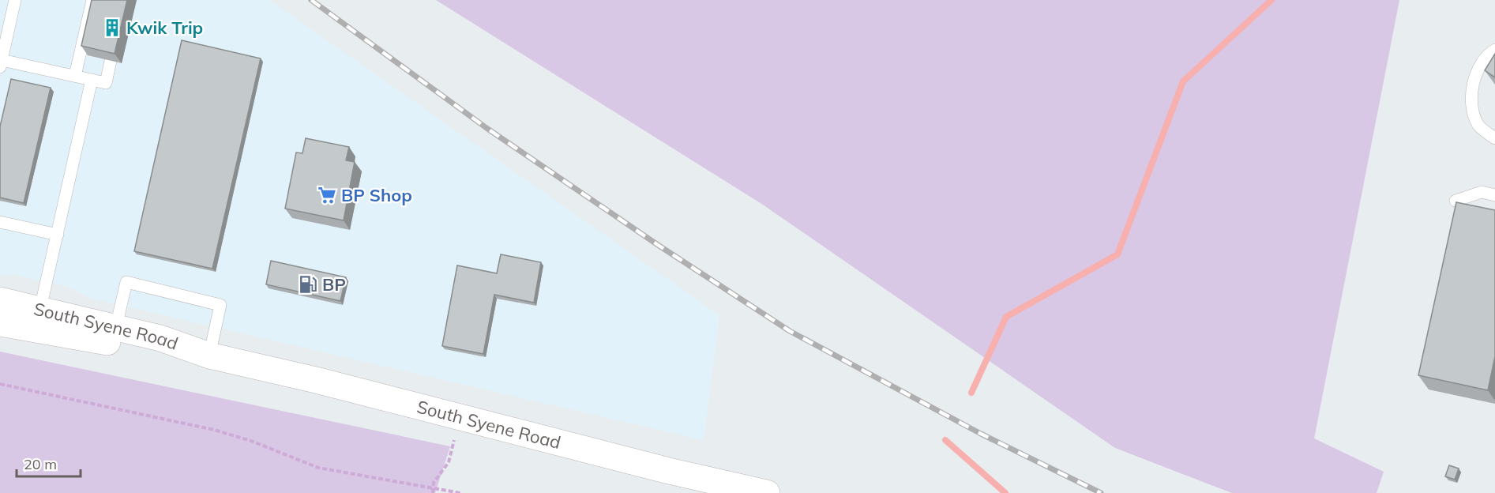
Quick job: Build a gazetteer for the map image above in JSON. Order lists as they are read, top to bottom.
{
  "streets": {
    "street": ["South Syene Road"]
  },
  "places": {
    "building": ["Kwik Trip"],
    "supermarket": ["BP Shop"],
    "fuel station": ["BP"]
  },
  "scale_bar": "20 m"
}
